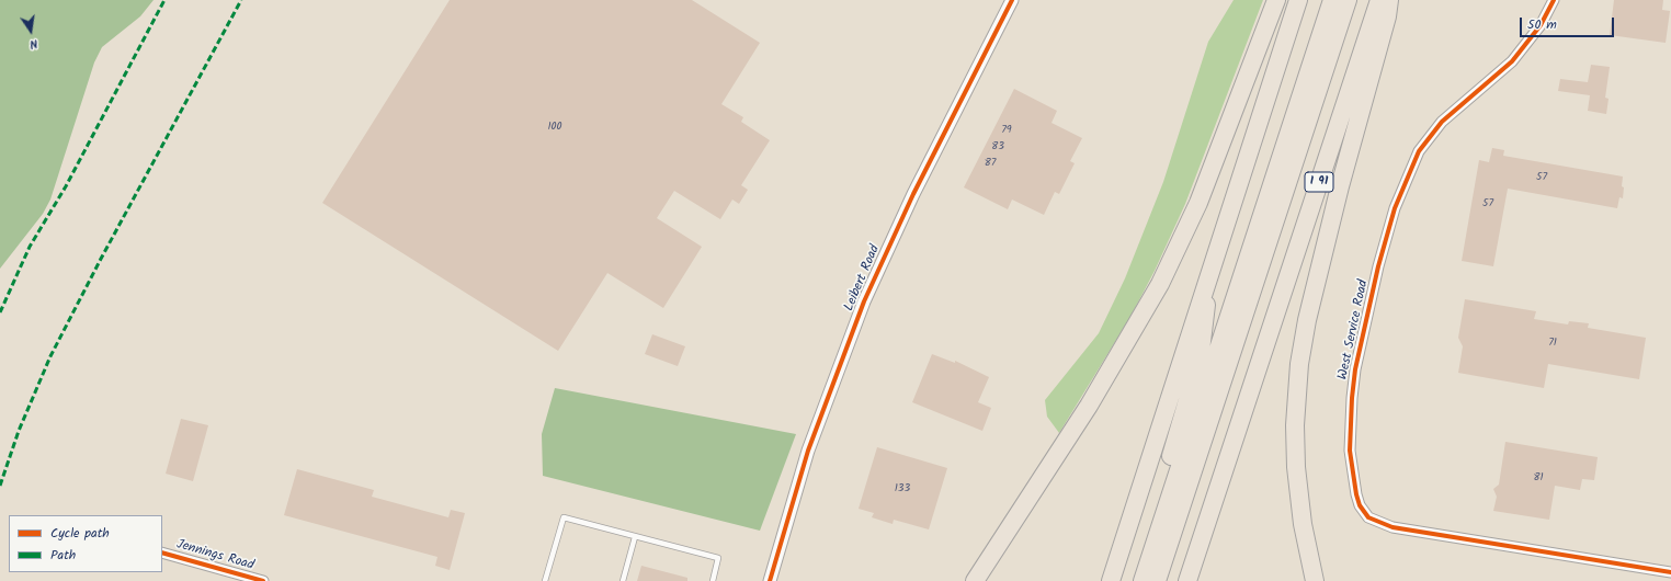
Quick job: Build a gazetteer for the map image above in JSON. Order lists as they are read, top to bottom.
{
  "streets": {
    "highway": ["I 91"],
    "street": ["Leibert Road", "West Service Road", "Jennings Road"]
  },
  "house_numbers": [
    "100",
    "79",
    "83",
    "87",
    "57",
    "57",
    "71",
    "81",
    "133"
  ],
  "legend": ["Cycle path", "Path"],
  "scale_bar": "50 m",
  "north": "bottom"
}
